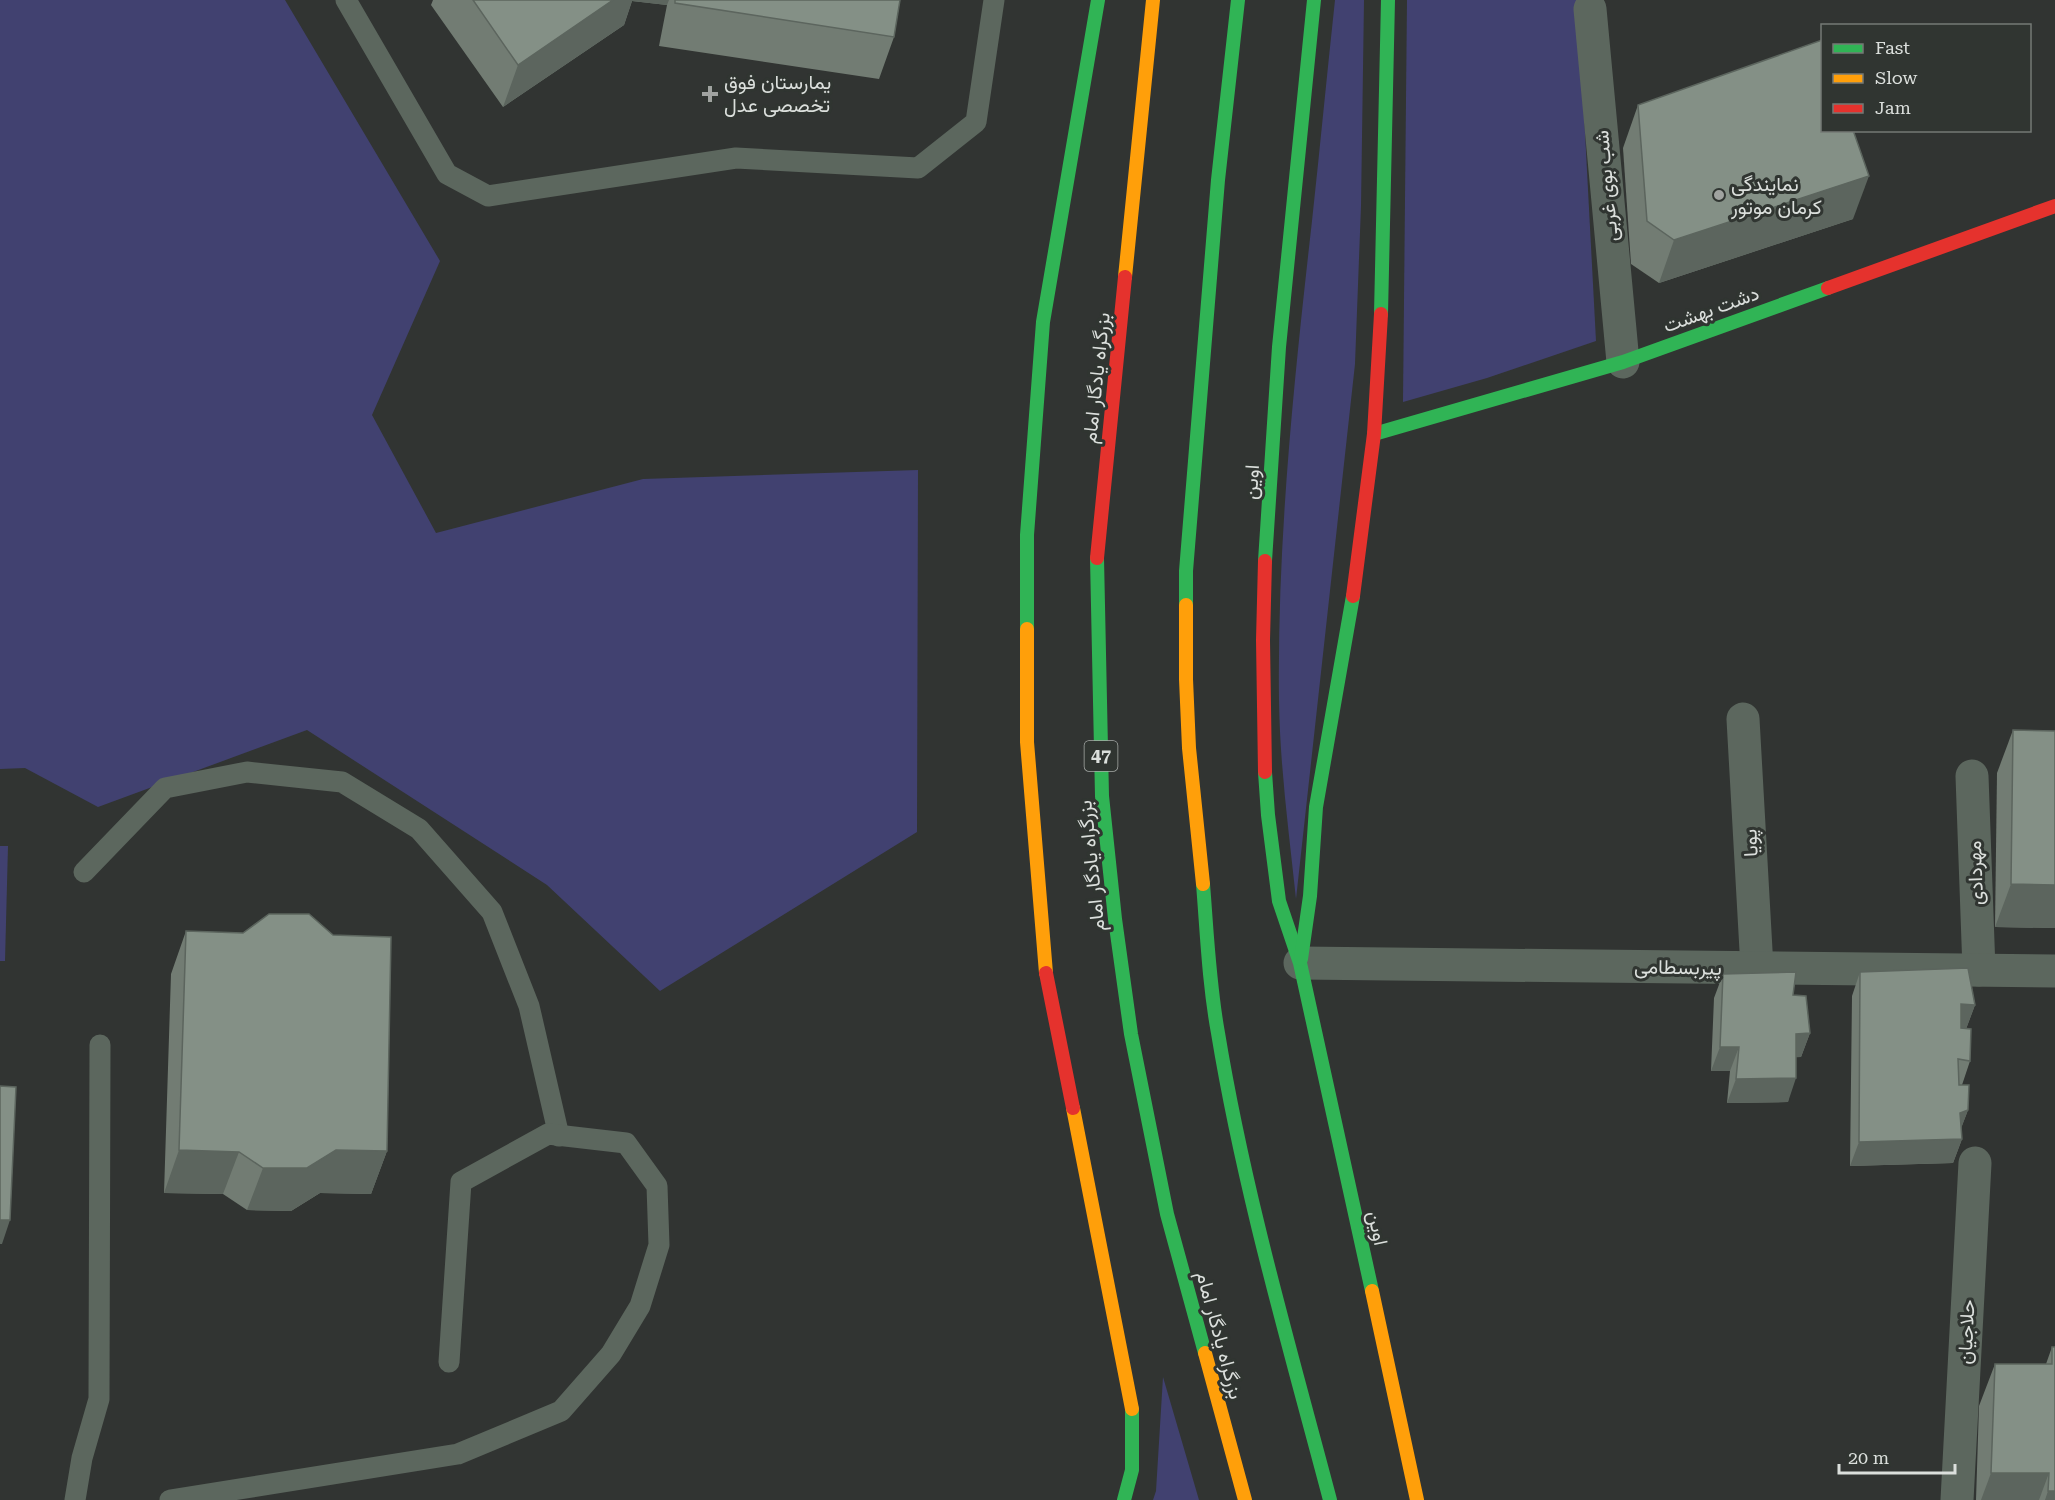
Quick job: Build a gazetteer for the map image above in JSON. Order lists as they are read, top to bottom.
{
  "streets": {
    "main road": [
      "دشت بهشت",
      "بزرگراه یادگار امام",
      "اوین",
      "47"
    ],
    "street": [
      "شب بوی غربی",
      "پویا",
      "مهردادی",
      "پیربسطامی",
      "حلاجیان"
    ]
  },
  "crossings": [
    ["شب بوی غربی", "دشت بهشت"],
    ["دشت بهشت", "اوین"],
    ["اوین", "پیربسطامی"],
    ["پویا", "پیربسطامی"],
    ["مهردادی", "پیربسطامی"]
  ],
  "places": {
    "health": ["یمارستان فوق تخصصی عدل"],
    "other": ["نمایندگی کرمان موتور"]
  },
  "legend": ["Fast", "Slow", "Jam"],
  "scale_bar": "20 m"
}
